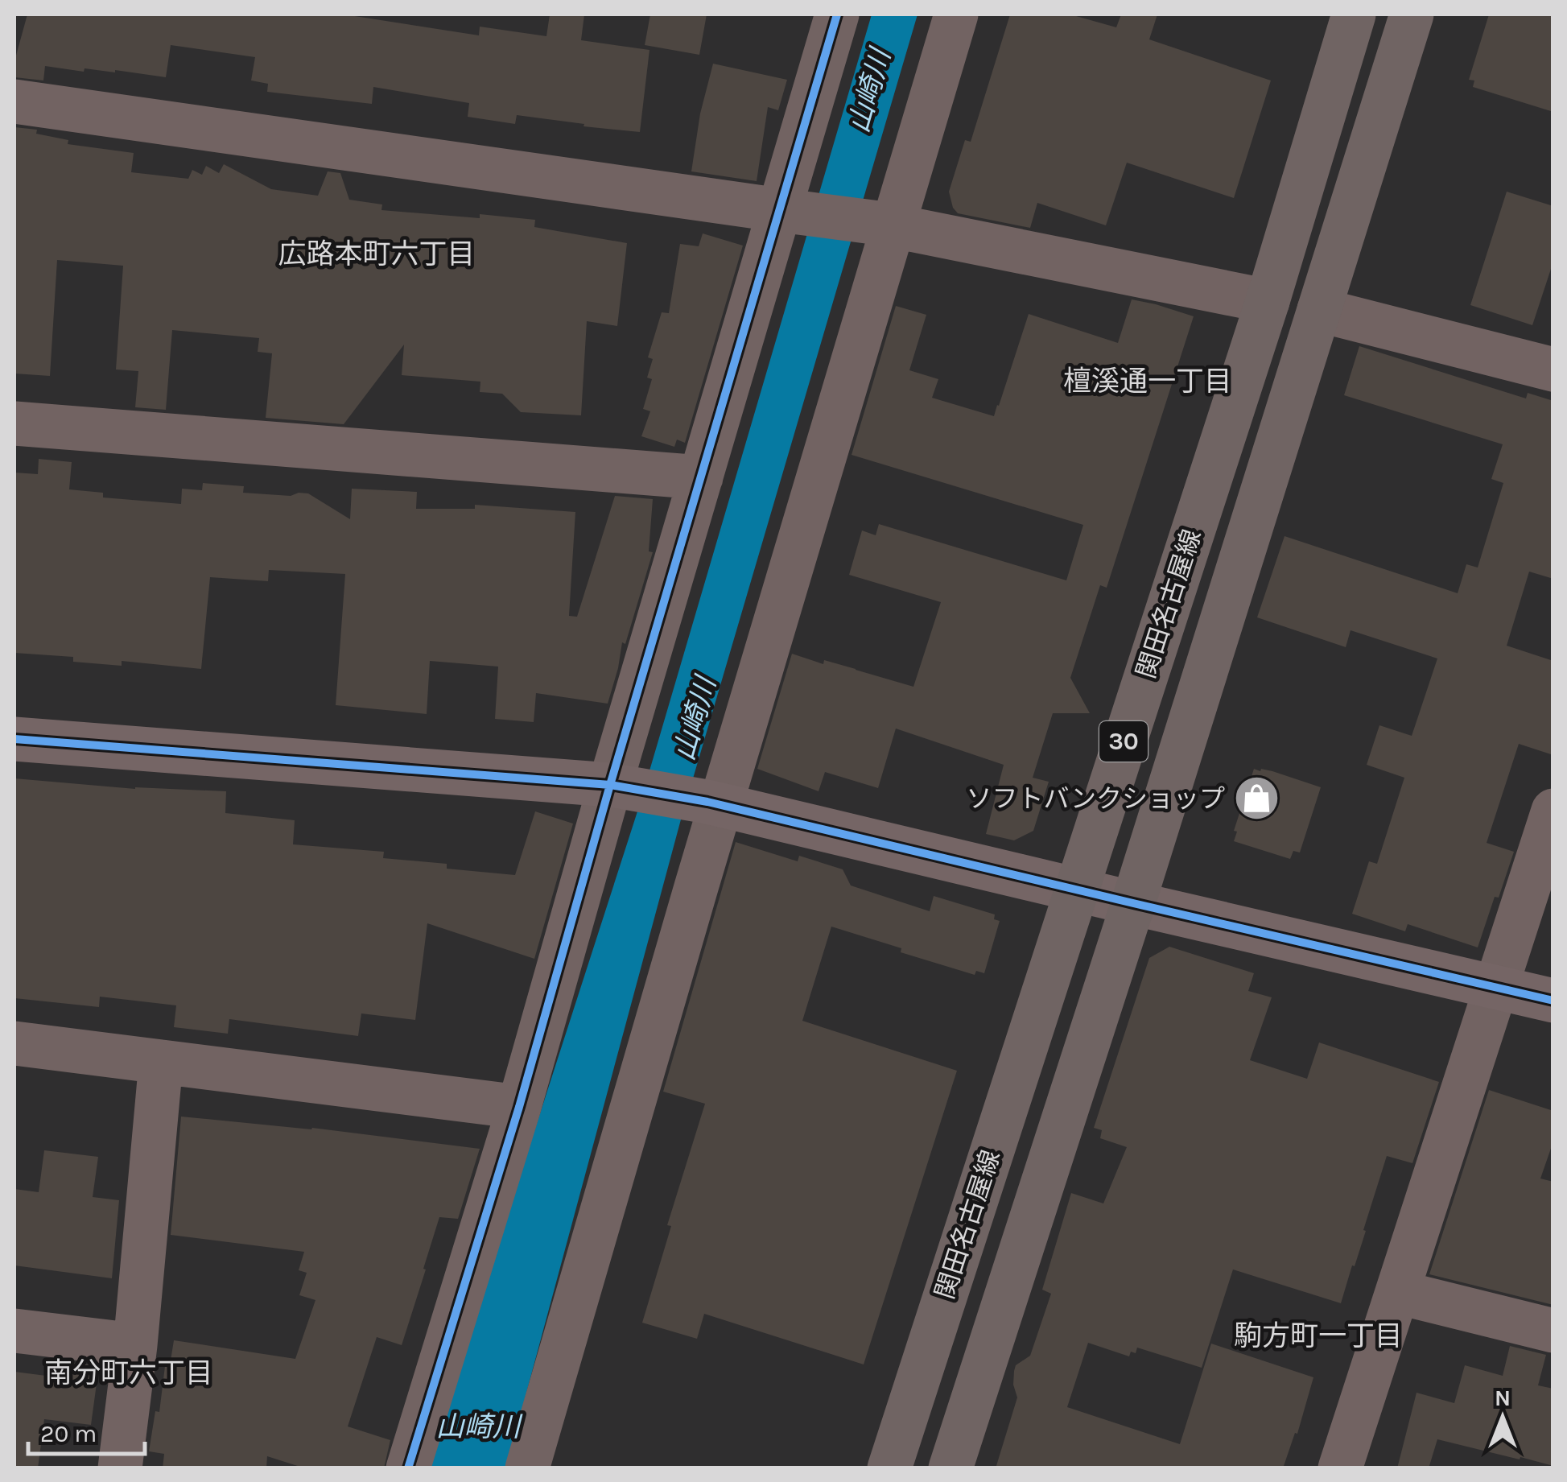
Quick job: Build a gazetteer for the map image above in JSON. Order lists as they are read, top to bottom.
{
  "streets": {
    "main road": ["関田名古屋線", "30"]
  },
  "districts": [
    "広路本町六丁目",
    "檀溪通一丁目",
    "駒方町一丁目",
    "南分町六丁目"
  ],
  "water": ["山崎川"],
  "places": {
    "shop": ["ソフトバンクショップ"]
  },
  "scale_bar": "20 m",
  "north": "top"
}
